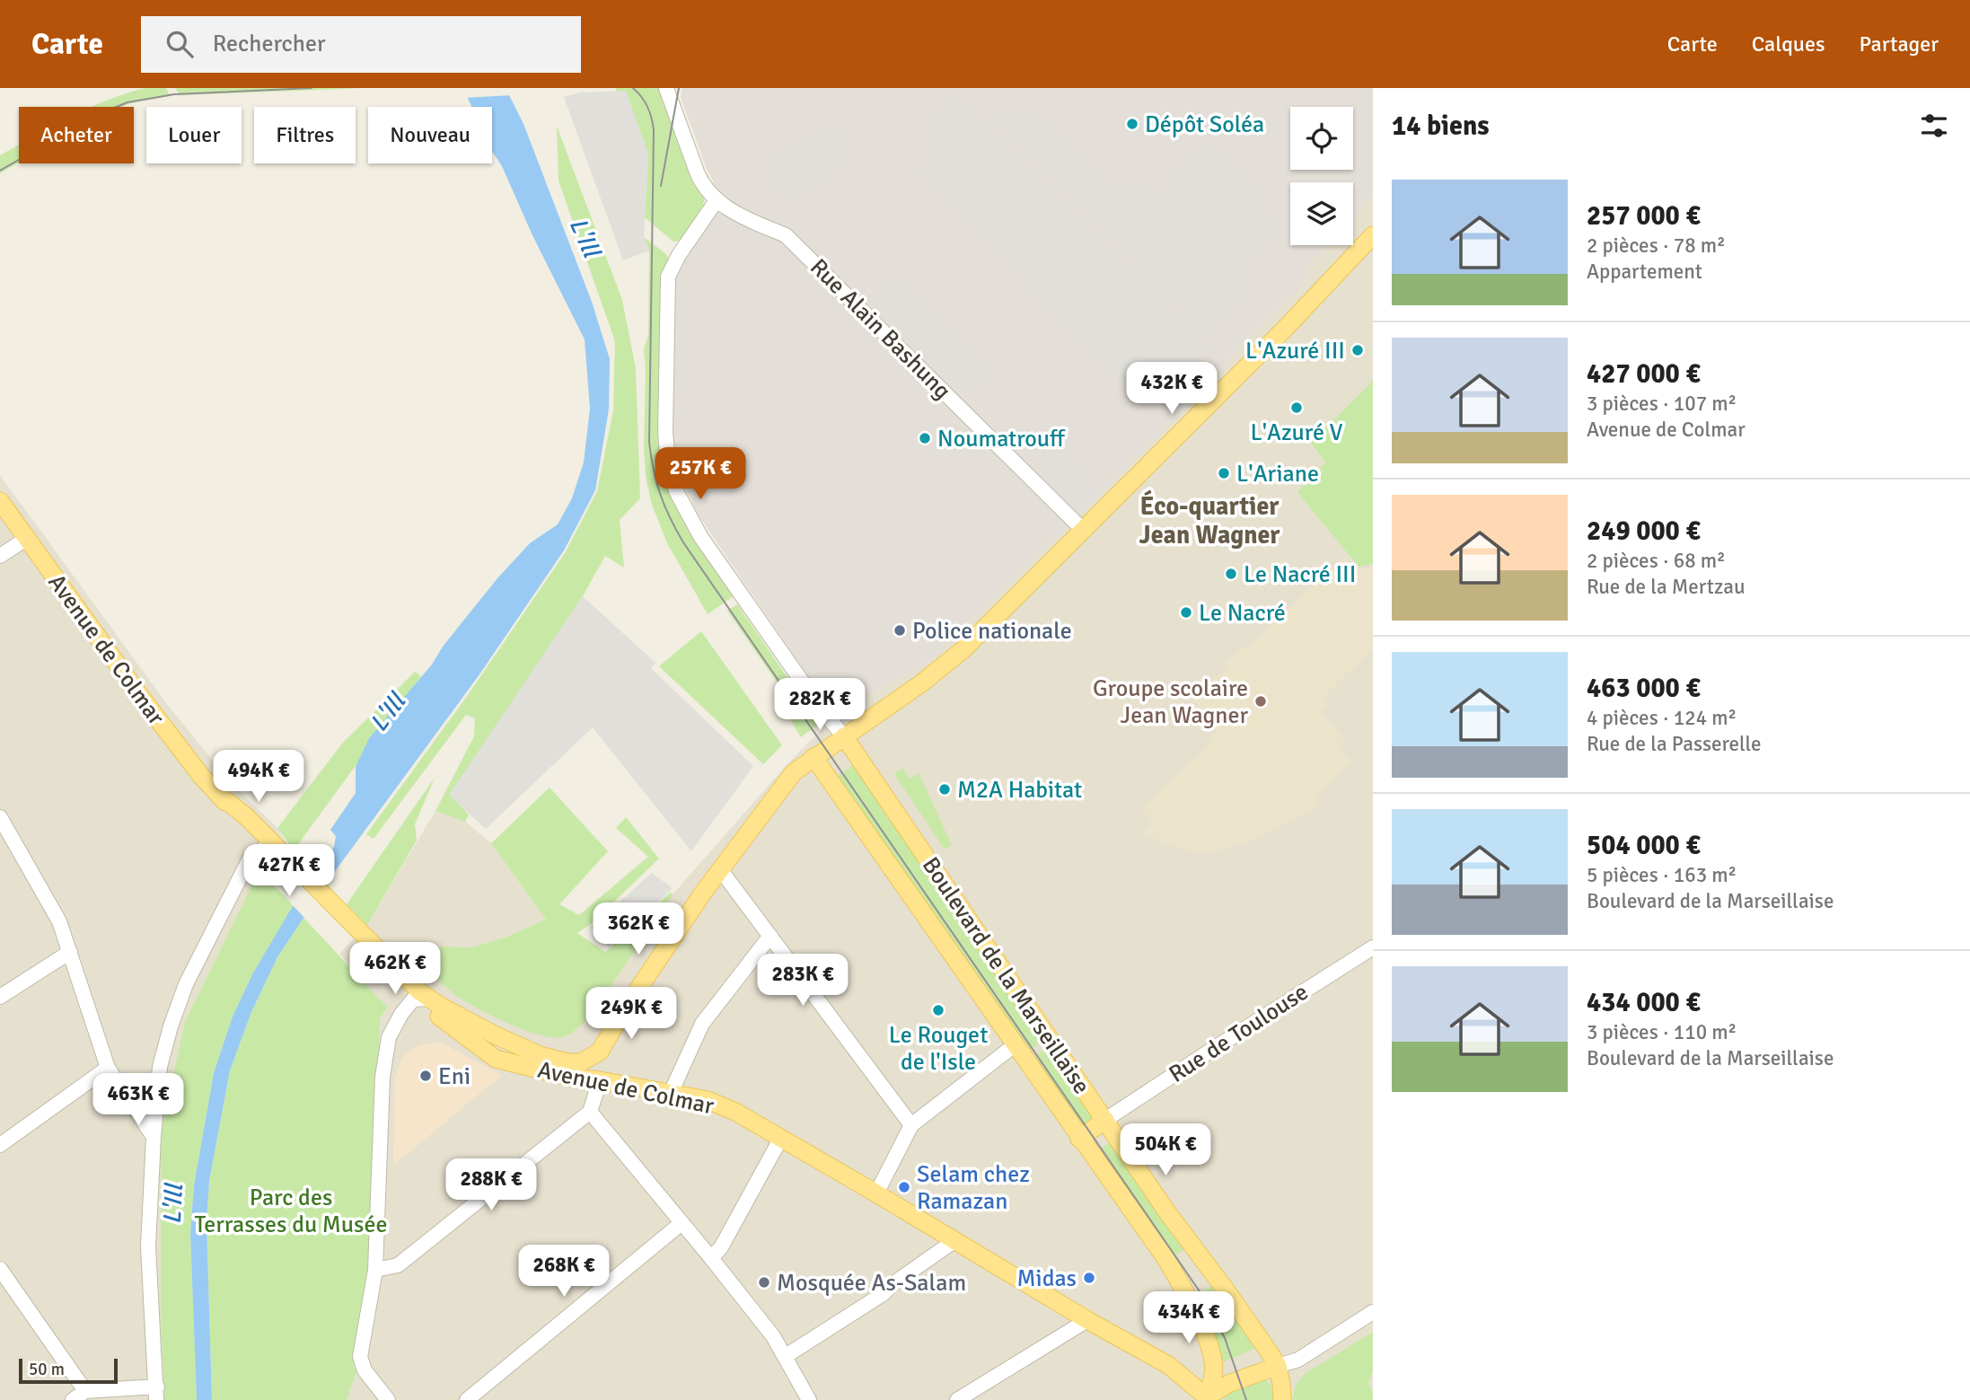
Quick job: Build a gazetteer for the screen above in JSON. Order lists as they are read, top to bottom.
{
  "streets": {
    "main road": ["Avenue de Colmar", "Boulevard de la Marseillaise"],
    "street": ["Rue Alain Bashung", "Rue de Toulouse"]
  },
  "crossings": [
    ["Avenue de Colmar", "Boulevard de la Marseillaise"],
    ["Boulevard de la Marseillaise", "Rue de Toulouse"]
  ],
  "districts": ["Éco-quartier Jean Wagner"],
  "water": ["L'Ill"],
  "parks": ["Parc des Terrasses du Musée"],
  "places": [
    "Dépôt Soléa",
    "L'Azuré III",
    "L'Azuré V",
    "Noumatrouff",
    "L'Ariane",
    "Le Nacré III",
    "Le Nacré",
    "Police nationale",
    "Groupe scolaire Jean Wagner",
    "M2A Habitat",
    "Le Rouget de l'Isle",
    "Eni",
    "Selam chez Ramazan",
    "Midas",
    "Mosquée As-Salam"
  ],
  "scale_bar": "50 m",
  "page": {
    "header": "Carte",
    "search": "Rechercher",
    "nav": ["Carte", "Calques", "Partager"],
    "heading": "14 biens",
    "chip": [
      "Acheter",
      "Louer",
      "Filtres",
      "Nouveau"
    ],
    "list": [
      {
        "name": "257 000 €",
        "note": "2 pièces · 78 m² · Appartement"
      },
      {
        "name": "427 000 €",
        "note": "3 pièces · 107 m² · Avenue de Colmar"
      },
      {
        "name": "249 000 €",
        "note": "2 pièces · 68 m² · Rue de la Mertzau"
      },
      {
        "name": "463 000 €",
        "note": "4 pièces · 124 m² · Rue de la Passerelle"
      },
      {
        "name": "504 000 €",
        "note": "5 pièces · 163 m² · Boulevard de la Marseillaise"
      },
      {
        "name": "434 000 €",
        "note": "3 pièces · 110 m² · Boulevard de la Marseillaise"
      }
    ],
    "price": [
      "432K €",
      "257K €",
      "282K €",
      "494K €",
      "427K €",
      "362K €",
      "462K €",
      "283K €",
      "249K €",
      "463K €",
      "504K €",
      "288K €",
      "268K €",
      "434K €"
    ],
    "scale": "50 m"
  }
}
